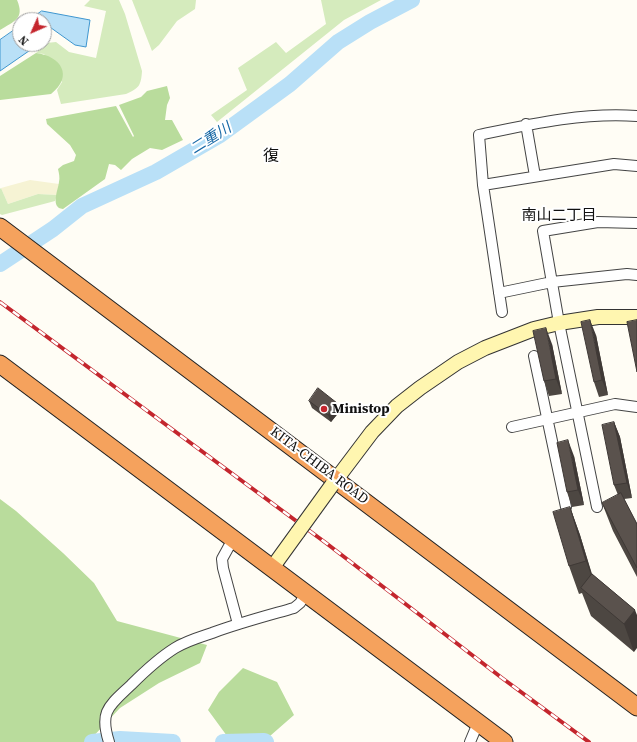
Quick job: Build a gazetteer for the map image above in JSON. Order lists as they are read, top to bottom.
{
  "streets": {
    "highway": ["KITA-CHIBA ROAD"]
  },
  "districts": ["復", "南山二丁目"],
  "water": ["二重川"],
  "places": ["Ministop"],
  "north": "bottom left"
}
